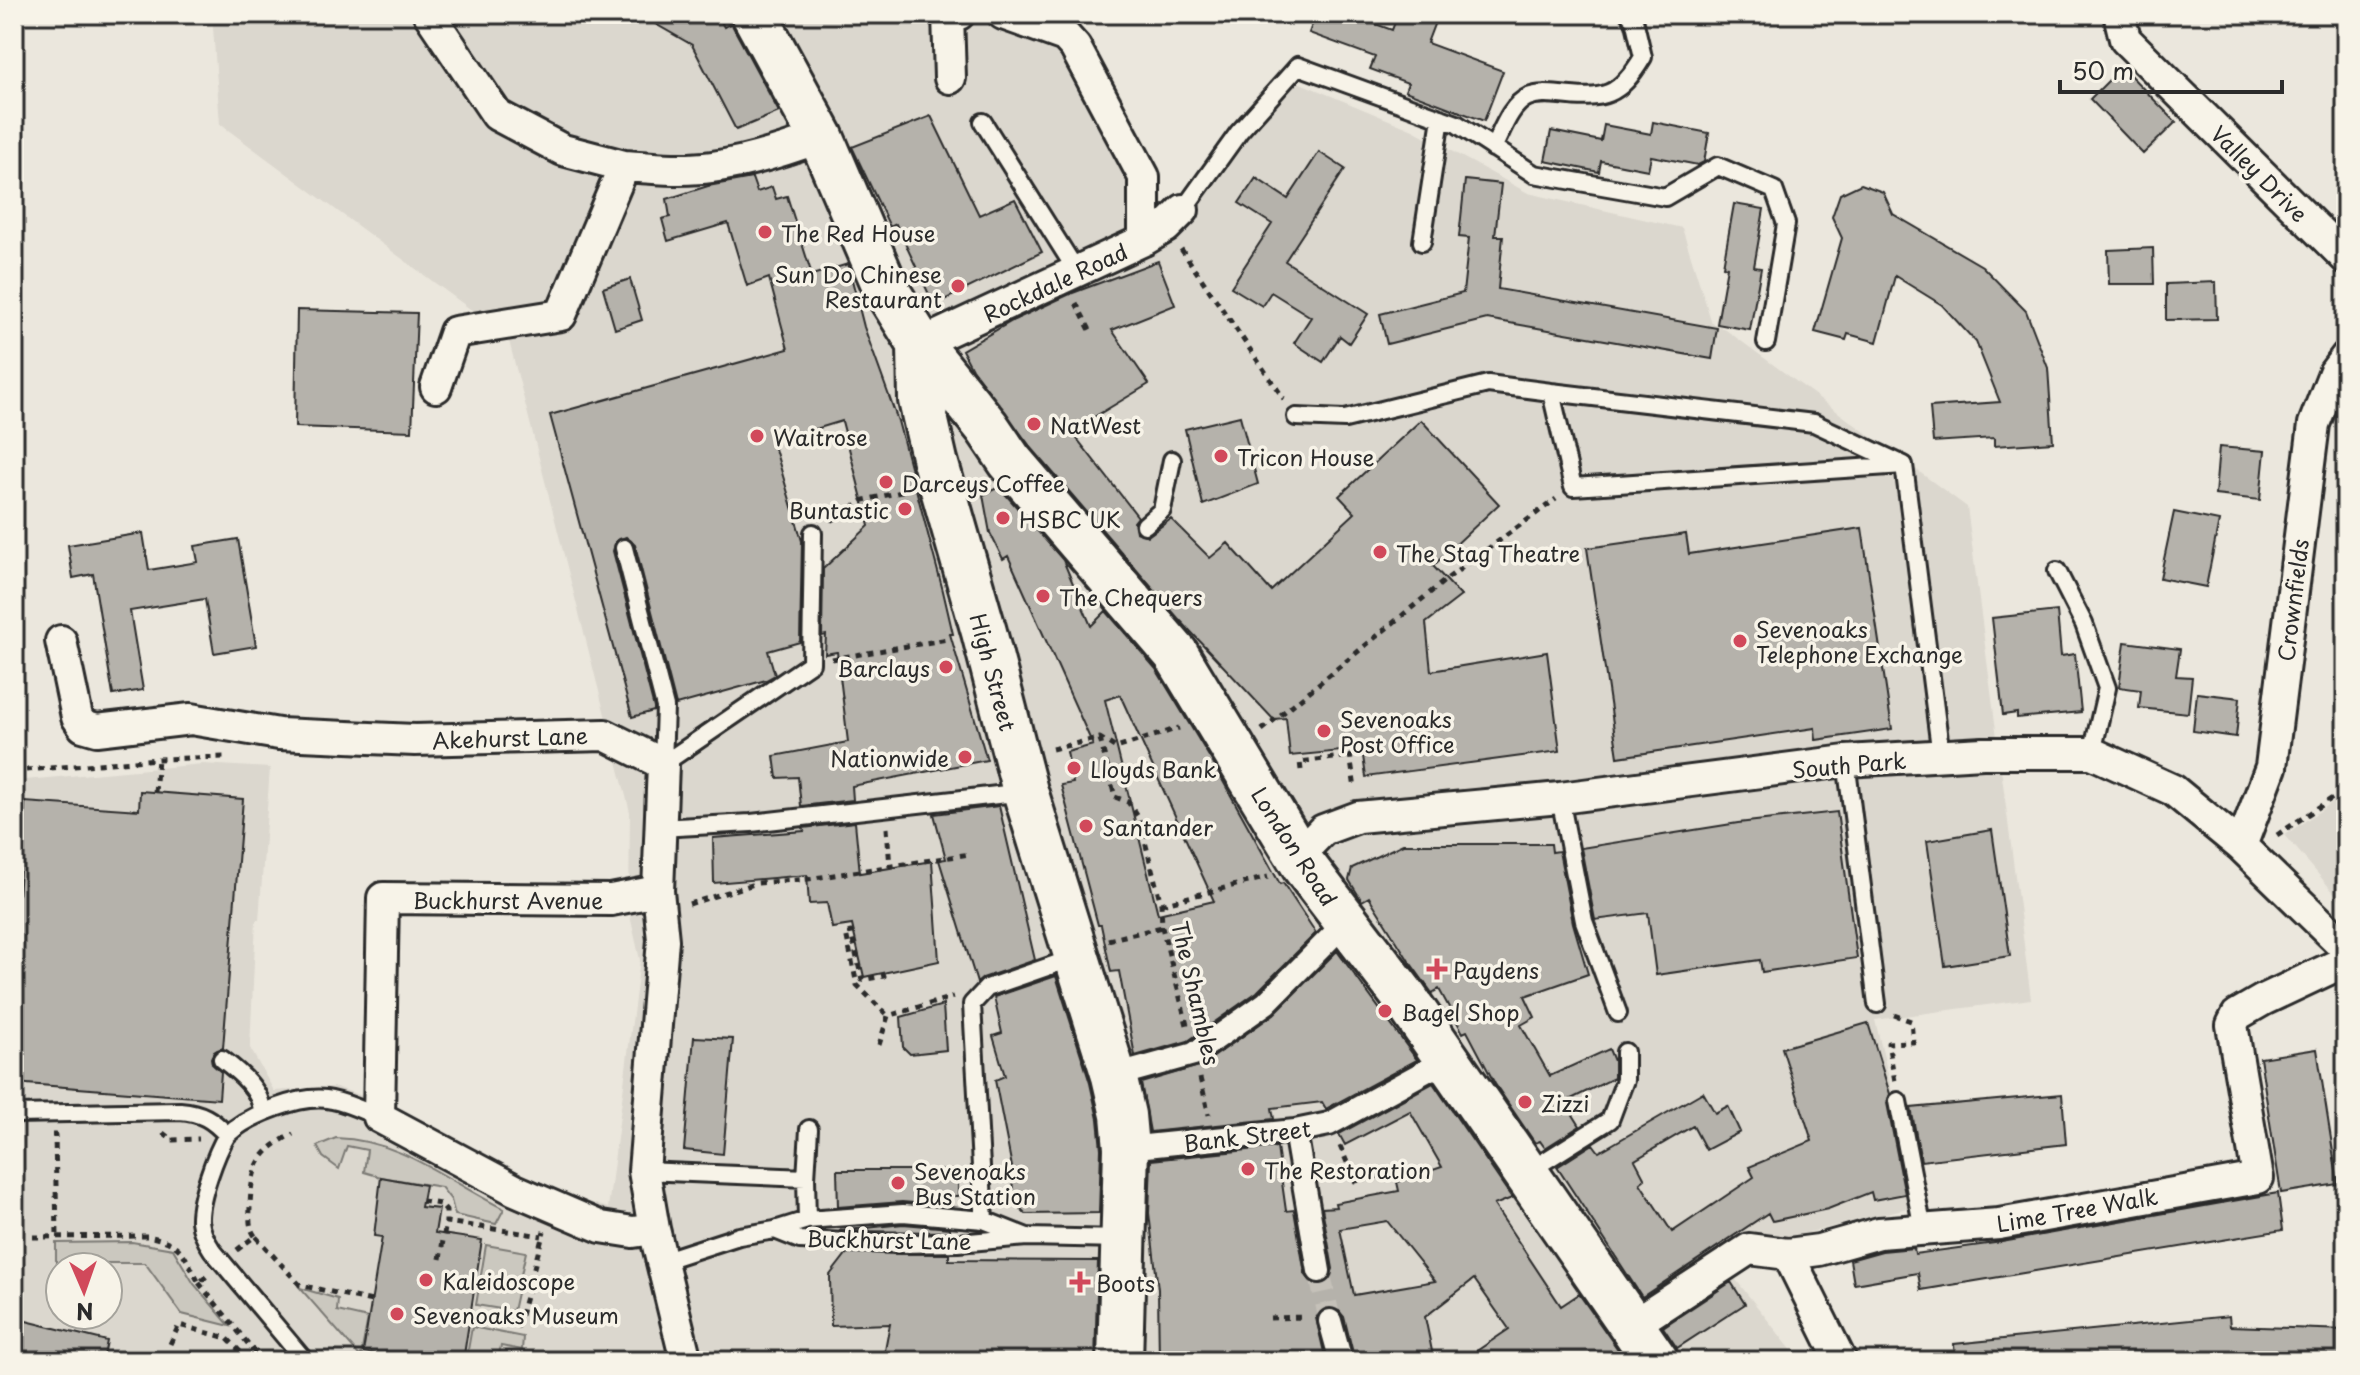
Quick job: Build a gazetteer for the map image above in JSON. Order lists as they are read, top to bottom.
{
  "streets": {
    "main road": ["High Street", "London Road"],
    "street": [
      "Valley Drive",
      "Rockdale Road",
      "Crownfields",
      "Akehurst Lane",
      "South Park",
      "Buckhurst Avenue",
      "Bank Street",
      "Lime Tree Walk"
    ],
    "lane": ["Buckhurst Lane"],
    "path": ["The Shambles"]
  },
  "crossings": [
    ["Rockdale Road", "High Street"],
    ["Rockdale Road", "London Road"],
    ["Crownfields", "South Park"],
    ["High Street", "London Road"],
    ["High Street", "Bank Street"],
    ["High Street", "Buckhurst Lane"],
    ["South Park", "London Road"],
    ["South Park", "The Shambles"],
    ["London Road", "The Shambles"],
    ["London Road", "Bank Street"],
    ["London Road", "Lime Tree Walk"],
    ["The Shambles", "Bank Street"]
  ],
  "places": {
    "other": [
      "The Red House",
      "Sun Do Chinese Restaurant",
      "NatWest",
      "Waitrose",
      "Tricon House",
      "Darceys Coffee",
      "Buntastic",
      "HSBC UK",
      "The Stag Theatre",
      "The Chequers",
      "Sevenoaks Telephone Exchange",
      "Barclays",
      "Sevenoaks Post Office",
      "Nationwide",
      "Lloyds Bank",
      "Santander",
      "Bagel Shop",
      "Zizzi",
      "The Restoration",
      "Sevenoaks Bus Station",
      "Kaleidoscope",
      "Sevenoaks Museum"
    ],
    "health": ["Paydens", "Boots"]
  },
  "scale_bar": "50 m",
  "north": "bottom"
}
